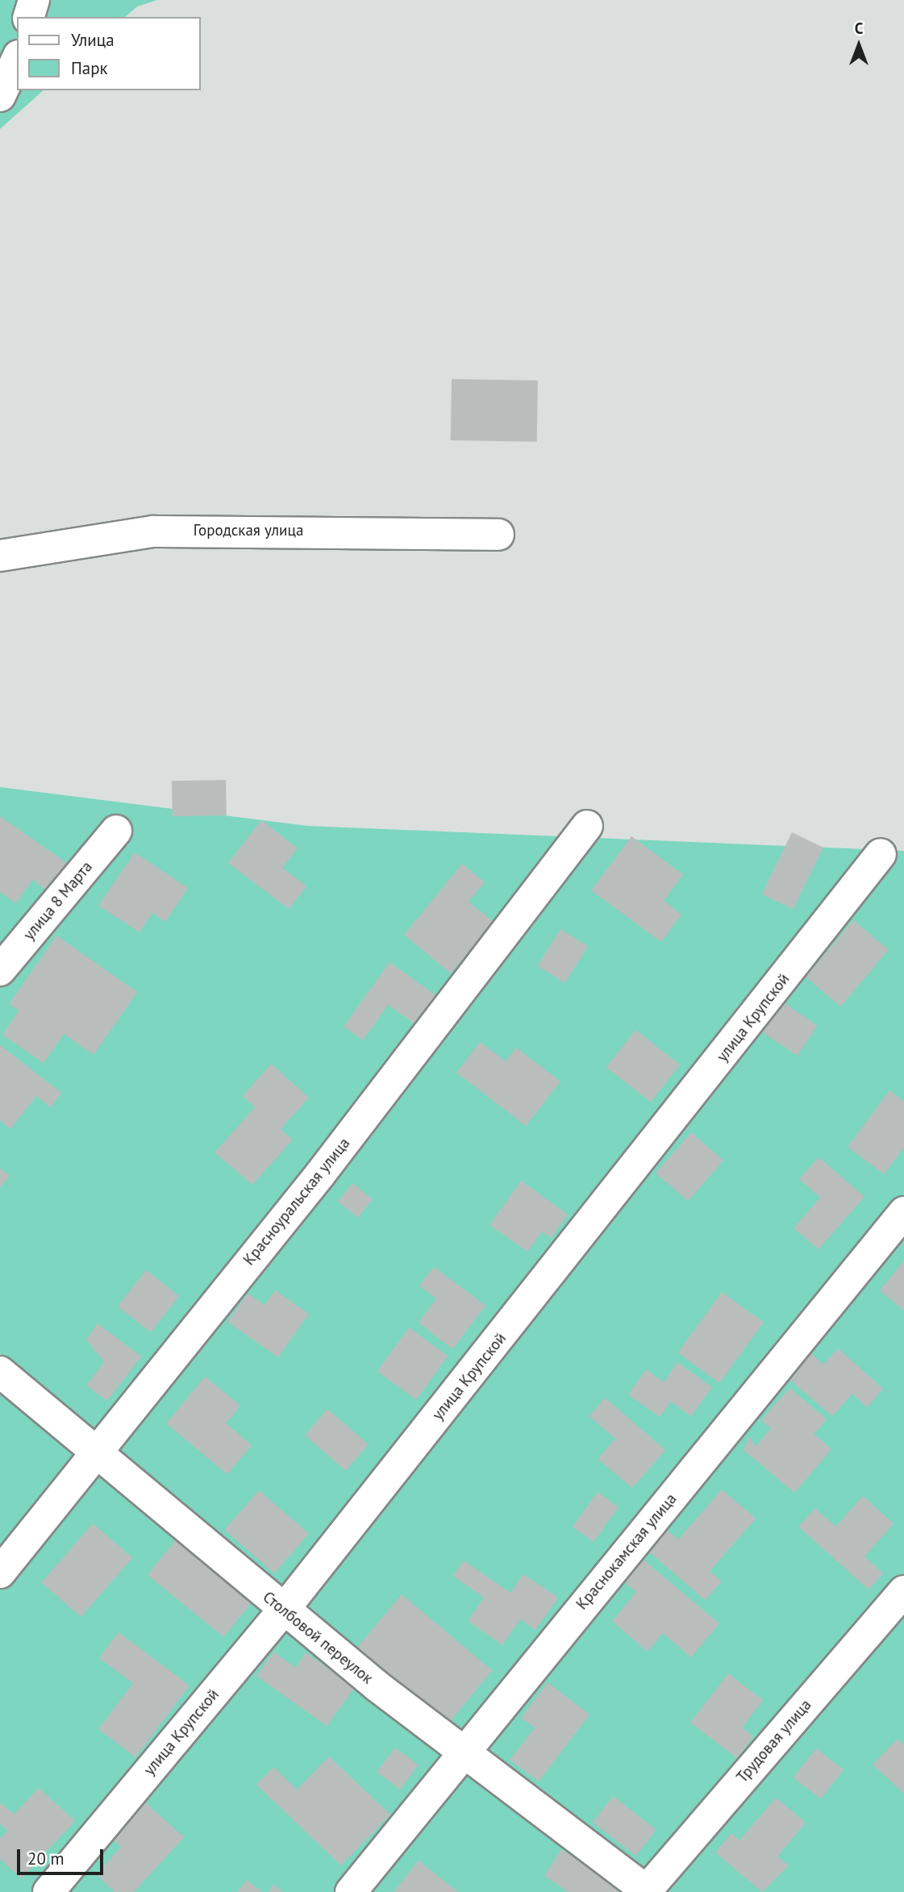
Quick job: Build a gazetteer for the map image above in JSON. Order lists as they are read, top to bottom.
{
  "streets": {
    "street": [
      "Городская улица",
      "улица 8 Марта",
      "улица Крупской",
      "Красноуральская улица",
      "Краснокамская улица",
      "Столбовой переулок",
      "Трудовая улица"
    ]
  },
  "crossings": [
    ["улица Крупской", "Столбовой переулок"],
    ["Красноуральская улица", "Столбовой переулок"],
    ["Краснокамская улица", "Столбовой переулок"],
    ["Столбовой переулок", "Трудовая улица"]
  ],
  "legend": ["Улица", "Парк"],
  "scale_bar": "20 m",
  "north": "top"
}
